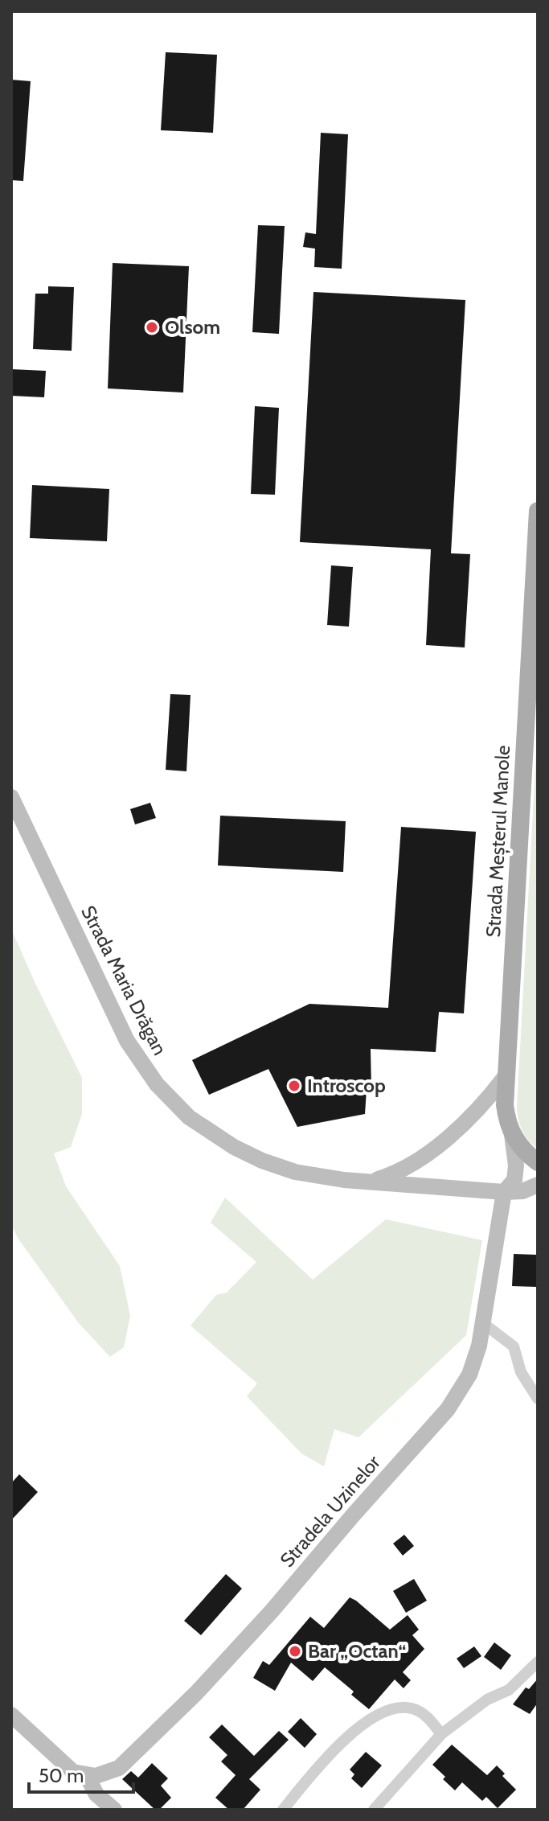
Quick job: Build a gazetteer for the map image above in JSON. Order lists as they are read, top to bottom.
{
  "streets": {
    "main road": ["Strada Meșterul Manole", "Strada Maria Drăgan", "Stradela Uzinelor"]
  },
  "crossings": [
    ["Strada Meșterul Manole", "Stradela Uzinelor"],
    ["Strada Maria Drăgan", "Stradela Uzinelor"]
  ],
  "places": ["Olsom", "Introscop", "Bar „Octan“"],
  "scale_bar": "50 m"
}
